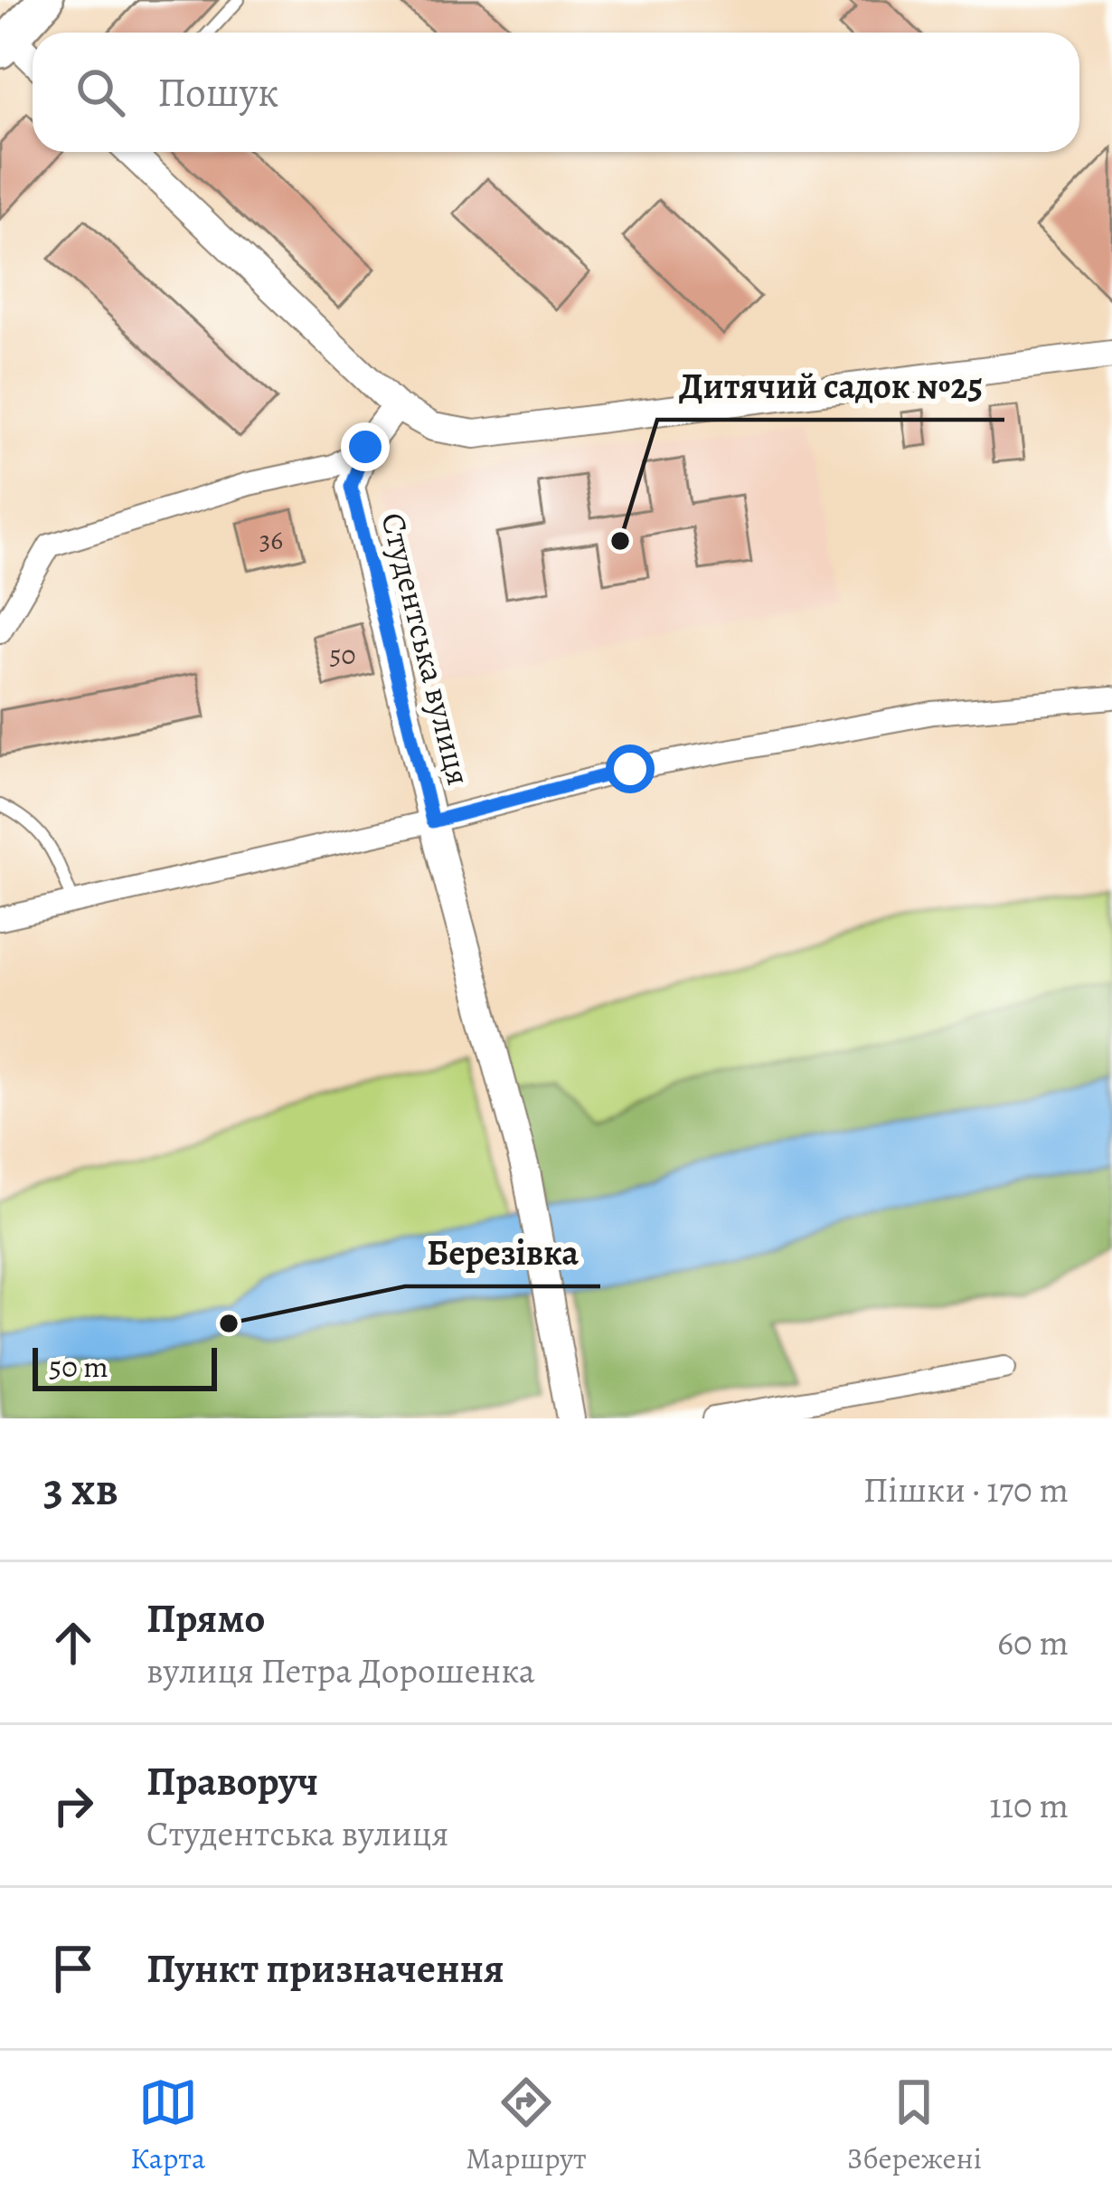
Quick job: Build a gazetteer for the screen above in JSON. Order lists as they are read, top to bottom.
{
  "streets": {
    "street": ["Студентська вулиця"]
  },
  "places": ["Дитячий садок №25", "Березівка"],
  "house_numbers": ["36", "50"],
  "scale_bar": "50 m",
  "page": {
    "search": "Пошук",
    "scale": "50 m",
    "heading": ["3 хв", "Пішки · 170 m"],
    "list": [
      ["Прямо", "вулиця Петра Дорошенка", "60 m"],
      ["Праворуч", "Студентська вулиця", "110 m"],
      "Пункт призначення"
    ],
    "nav": ["Карта", "Маршрут", "Збережені"]
  }
}
